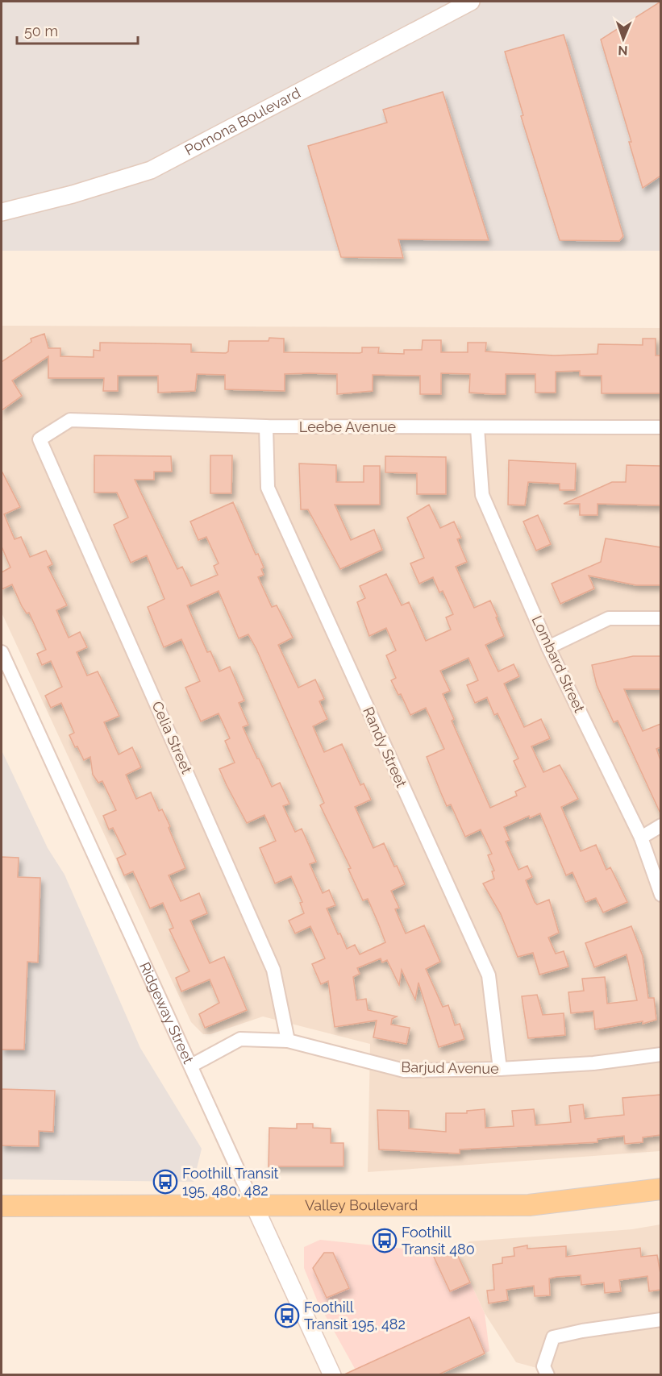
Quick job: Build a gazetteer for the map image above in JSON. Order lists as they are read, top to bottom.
{
  "streets": {
    "main road": ["Valley Boulevard"],
    "street": [
      "Pomona Boulevard",
      "Leebe Avenue",
      "Lombard Street",
      "Celia Street",
      "Randy Street",
      "Ridgeway Street",
      "Barjud Avenue"
    ]
  },
  "crossings": [
    ["Leebe Avenue", "Lombard Street"],
    ["Leebe Avenue", "Celia Street"],
    ["Leebe Avenue", "Randy Street"],
    ["Celia Street", "Barjud Avenue"],
    ["Randy Street", "Barjud Avenue"],
    ["Ridgeway Street", "Barjud Avenue"],
    ["Ridgeway Street", "Valley Boulevard"]
  ],
  "places": {
    "bus stop": ["Foothill Transit 195, 480, 482", "Foothill Transit 480", "Foothill Transit 195, 482"]
  },
  "scale_bar": "50 m",
  "north": "bottom"
}
